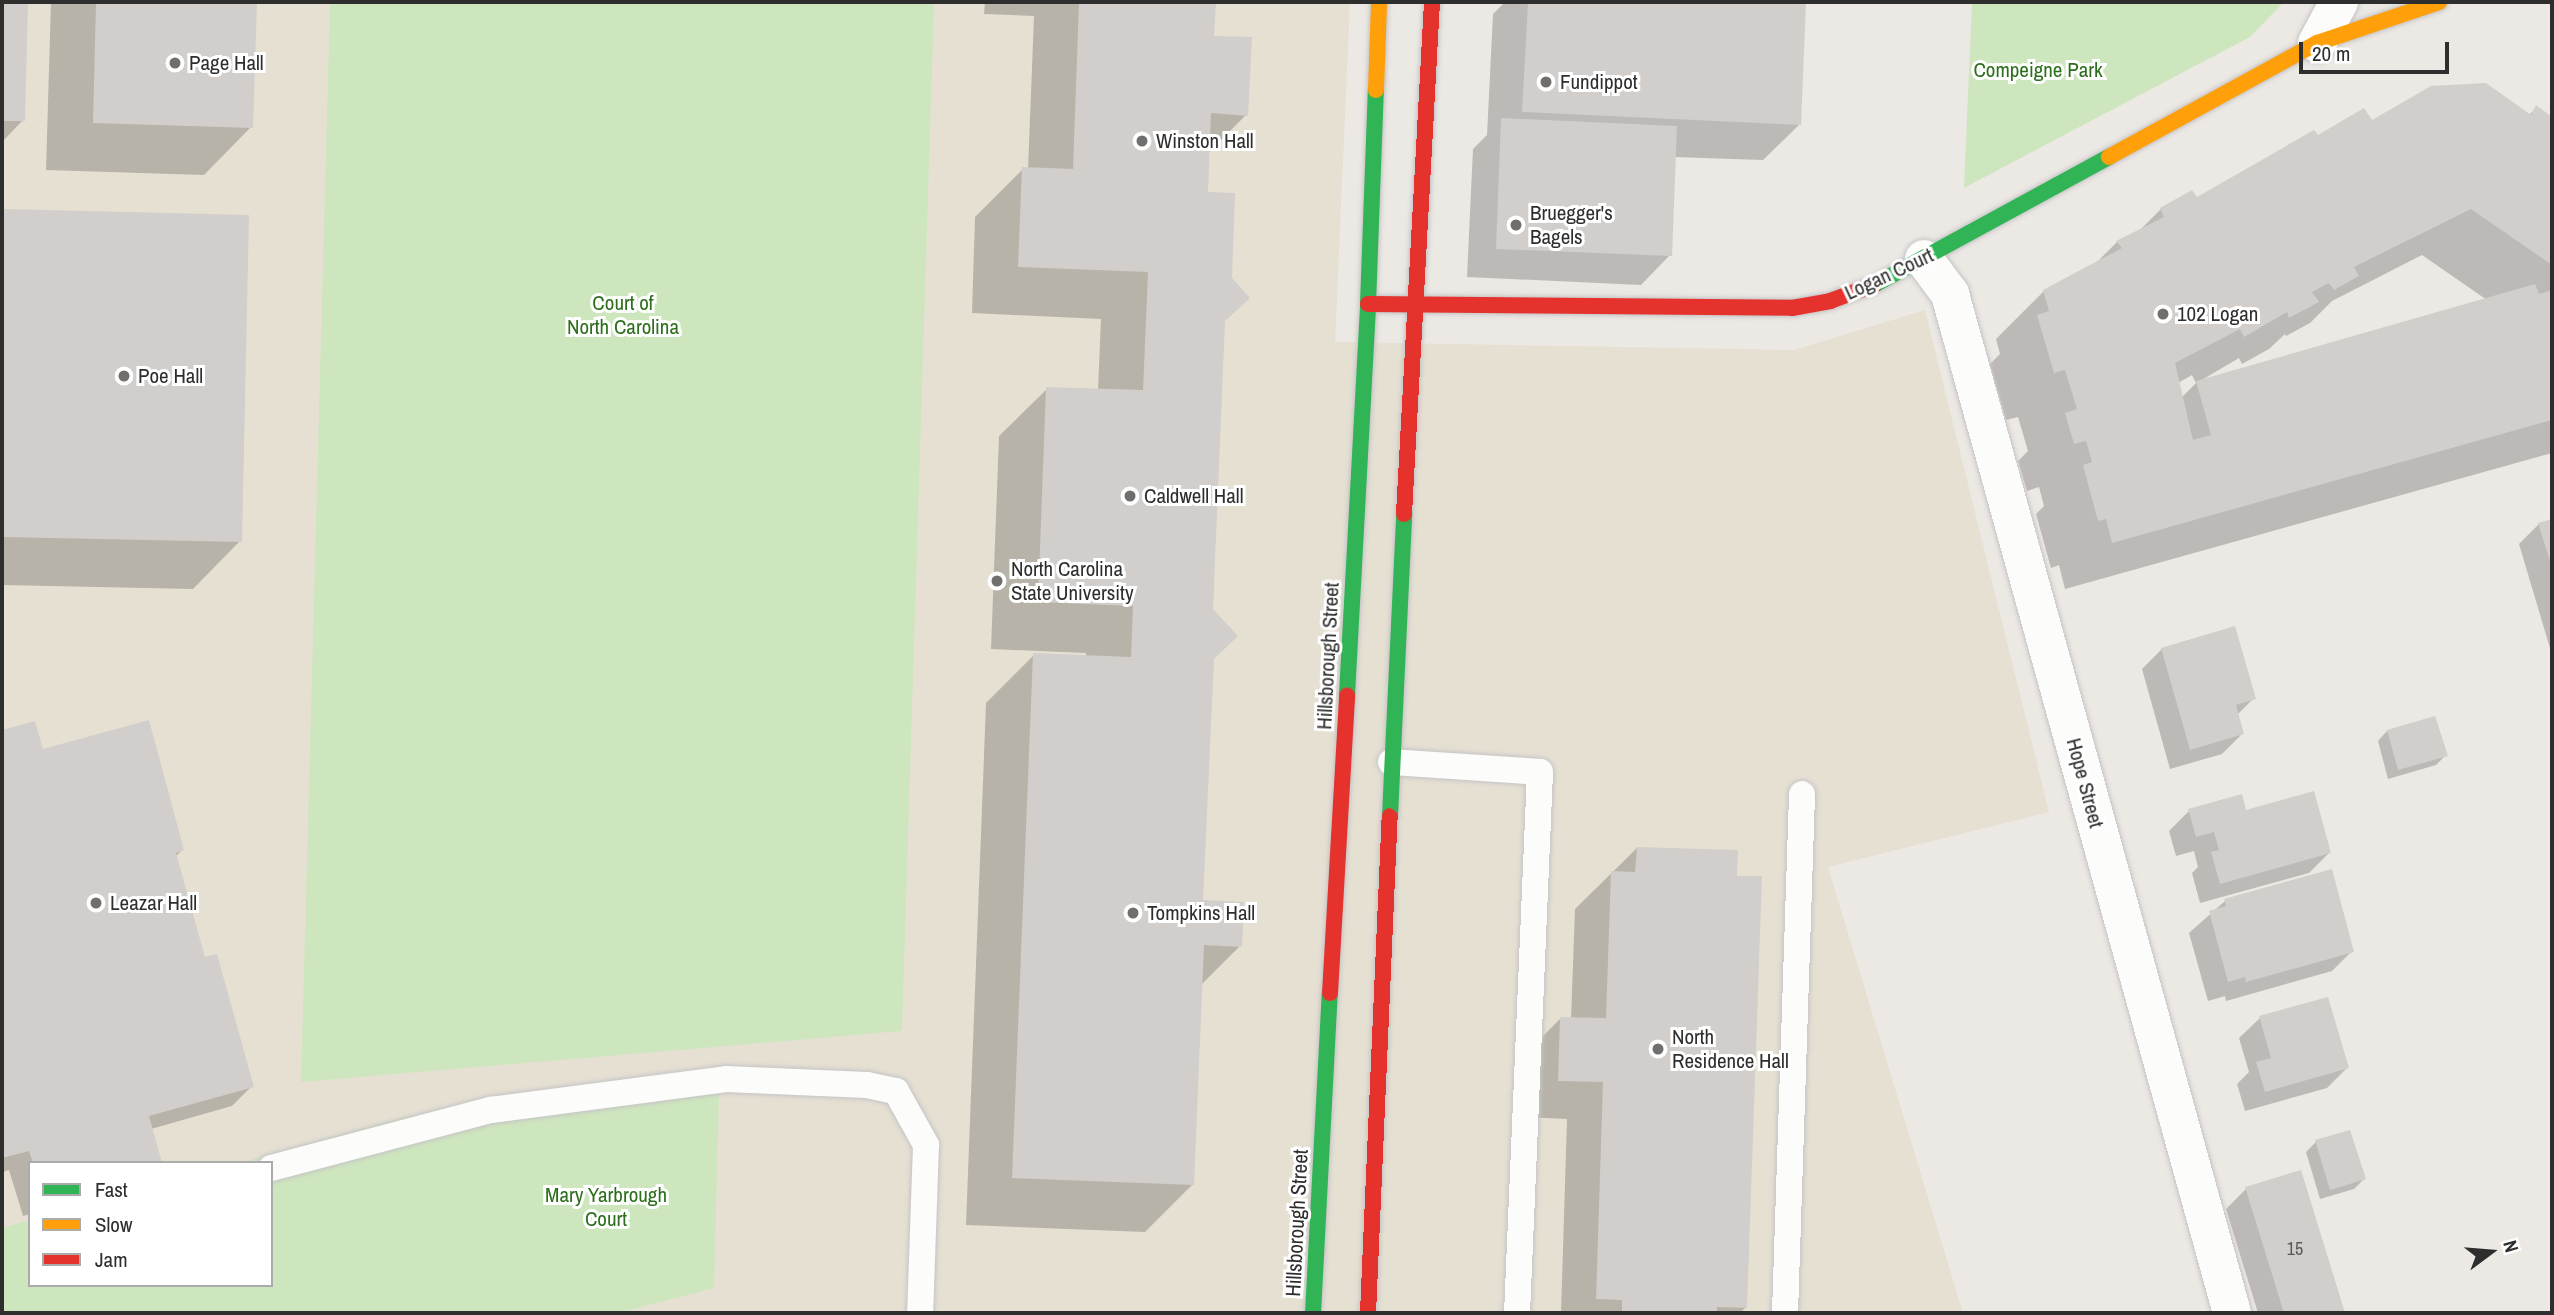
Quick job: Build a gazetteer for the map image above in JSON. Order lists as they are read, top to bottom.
{
  "streets": {
    "main road": ["Logan Court", "Hillsborough Street"],
    "street": ["Hope Street"]
  },
  "crossings": [
    ["Logan Court", "Hillsborough Street"],
    ["Logan Court", "Hope Street"]
  ],
  "parks": ["Compeigne Park", "Court of North Carolina", "Mary Yarbrough Court"],
  "places": [
    "Page Hall",
    "Fundippot",
    "Winston Hall",
    "Bruegger's Bagels",
    "102 Logan",
    "Poe Hall",
    "Caldwell Hall",
    "North Carolina State University",
    "Leazar Hall",
    "Tompkins Hall",
    "North Residence Hall"
  ],
  "house_numbers": ["15"],
  "legend": ["Fast", "Slow", "Jam"],
  "scale_bar": "20 m",
  "north": "right"
}
